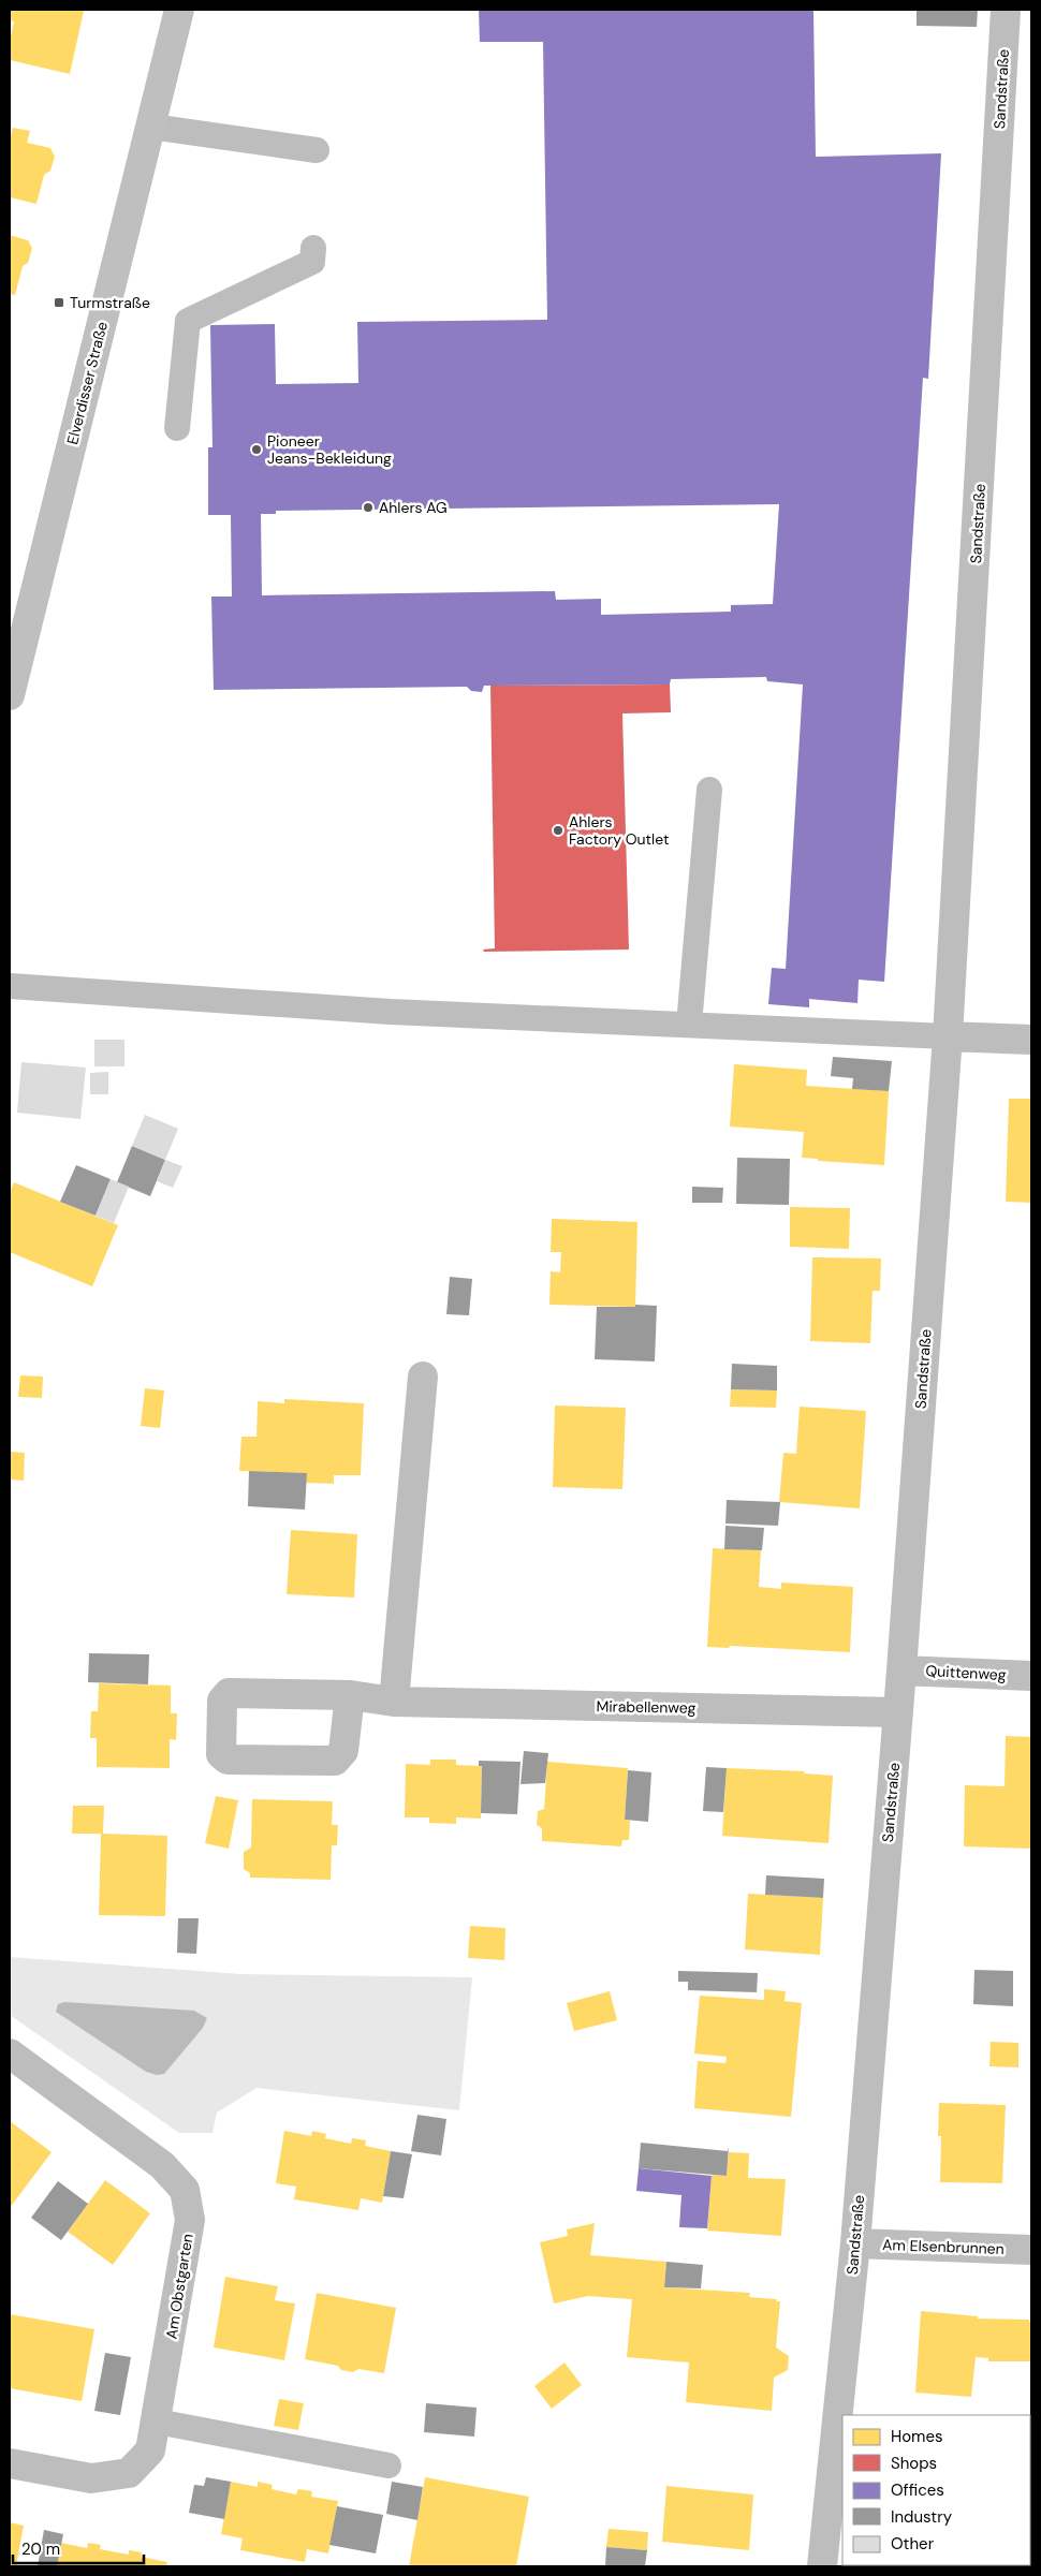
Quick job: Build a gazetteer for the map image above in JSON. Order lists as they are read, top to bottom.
{
  "streets": {
    "main road": ["Elverdisser Straße"],
    "street": [
      "Sandstraße",
      "Quittenweg",
      "Mirabellenweg",
      "Am Elsenbrunnen",
      "Am Obstgarten"
    ]
  },
  "crossings": [
    ["Sandstraße", "Quittenweg"],
    ["Sandstraße", "Mirabellenweg"],
    ["Sandstraße", "Am Elsenbrunnen"]
  ],
  "places": {
    "transit": ["Turmstraße"],
    "other": ["Pioneer Jeans-Bekleidung", "Ahlers AG", "Ahlers Factory Outlet"]
  },
  "legend": [
    "Homes",
    "Shops",
    "Offices",
    "Industry",
    "Other"
  ],
  "scale_bar": "20 m"
}
